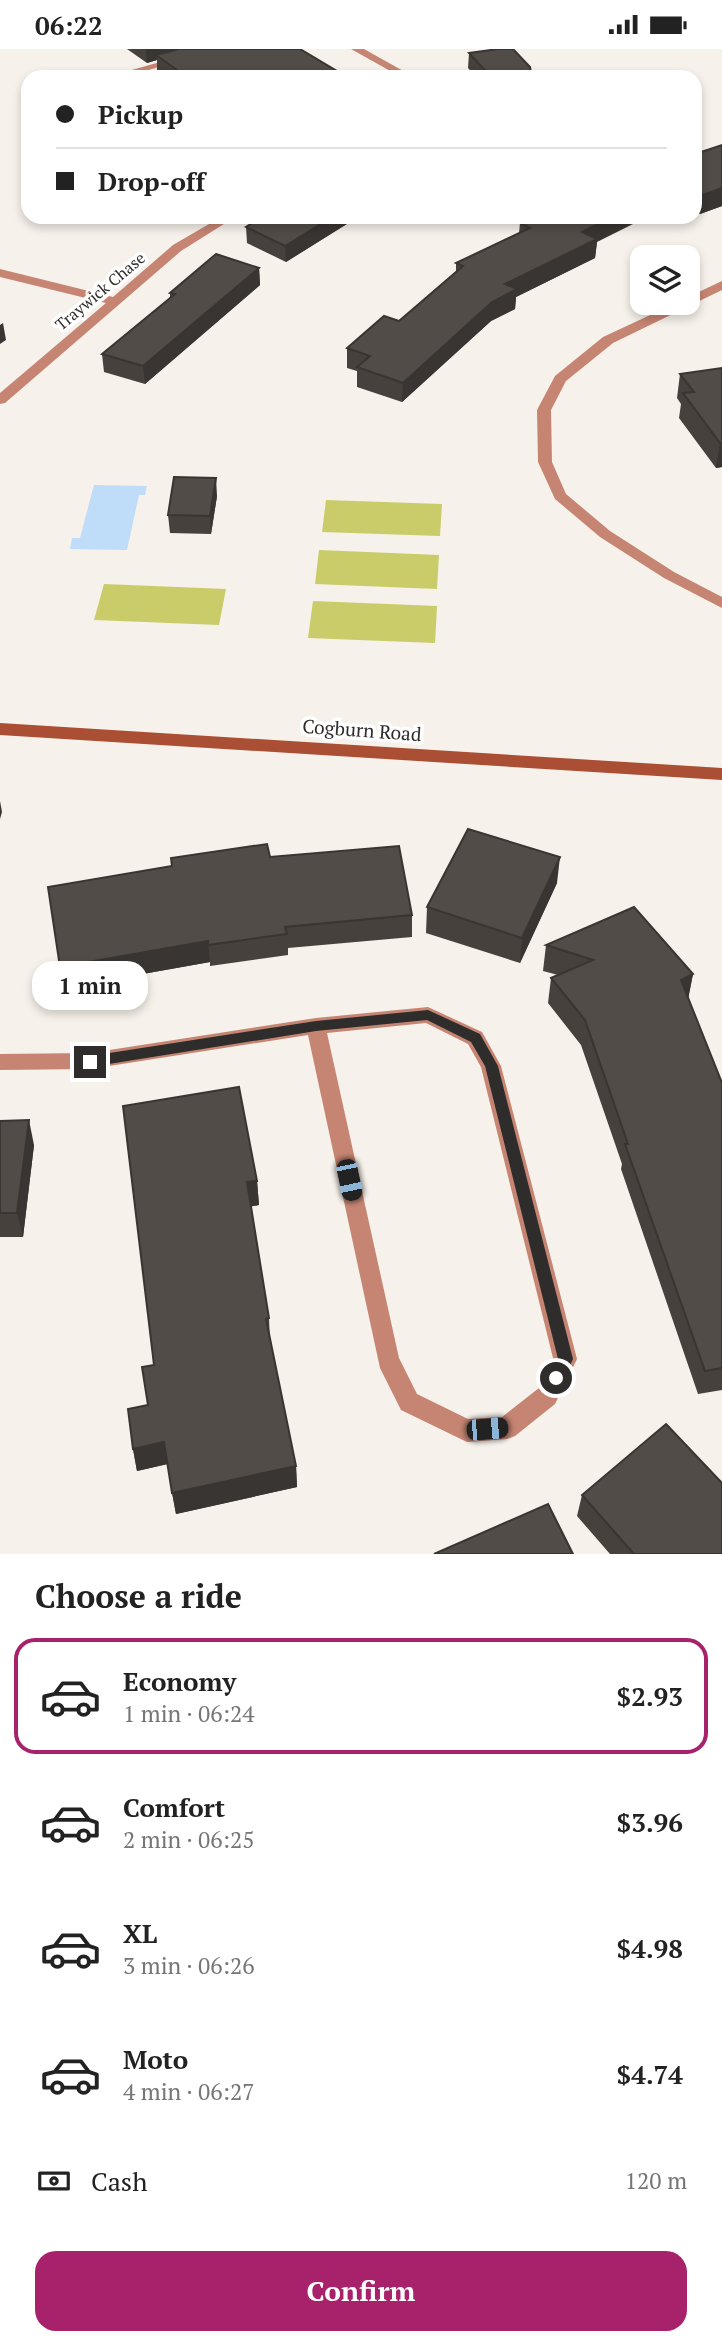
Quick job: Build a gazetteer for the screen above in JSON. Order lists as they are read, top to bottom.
{
  "streets": {
    "street": ["Traywick Chase", "Cogburn Road"]
  },
  "page": {
    "status": "06:22",
    "banner": ["Pickup", "Drop-off"],
    "bubble": "1 min",
    "heading": "Choose a ride",
    "list": [
      {
        "name": "Economy",
        "note": "1 min · 06:24",
        "value": "$2.93"
      },
      {
        "name": "Comfort",
        "note": "2 min · 06:25",
        "value": "$3.96"
      },
      {
        "name": "XL",
        "note": "3 min · 06:26",
        "value": "$4.98"
      },
      {
        "name": "Moto",
        "note": "4 min · 06:27",
        "value": "$4.74"
      }
    ],
    "pay": ["Cash", "120 m"],
    "buttons": "Confirm"
  }
}
